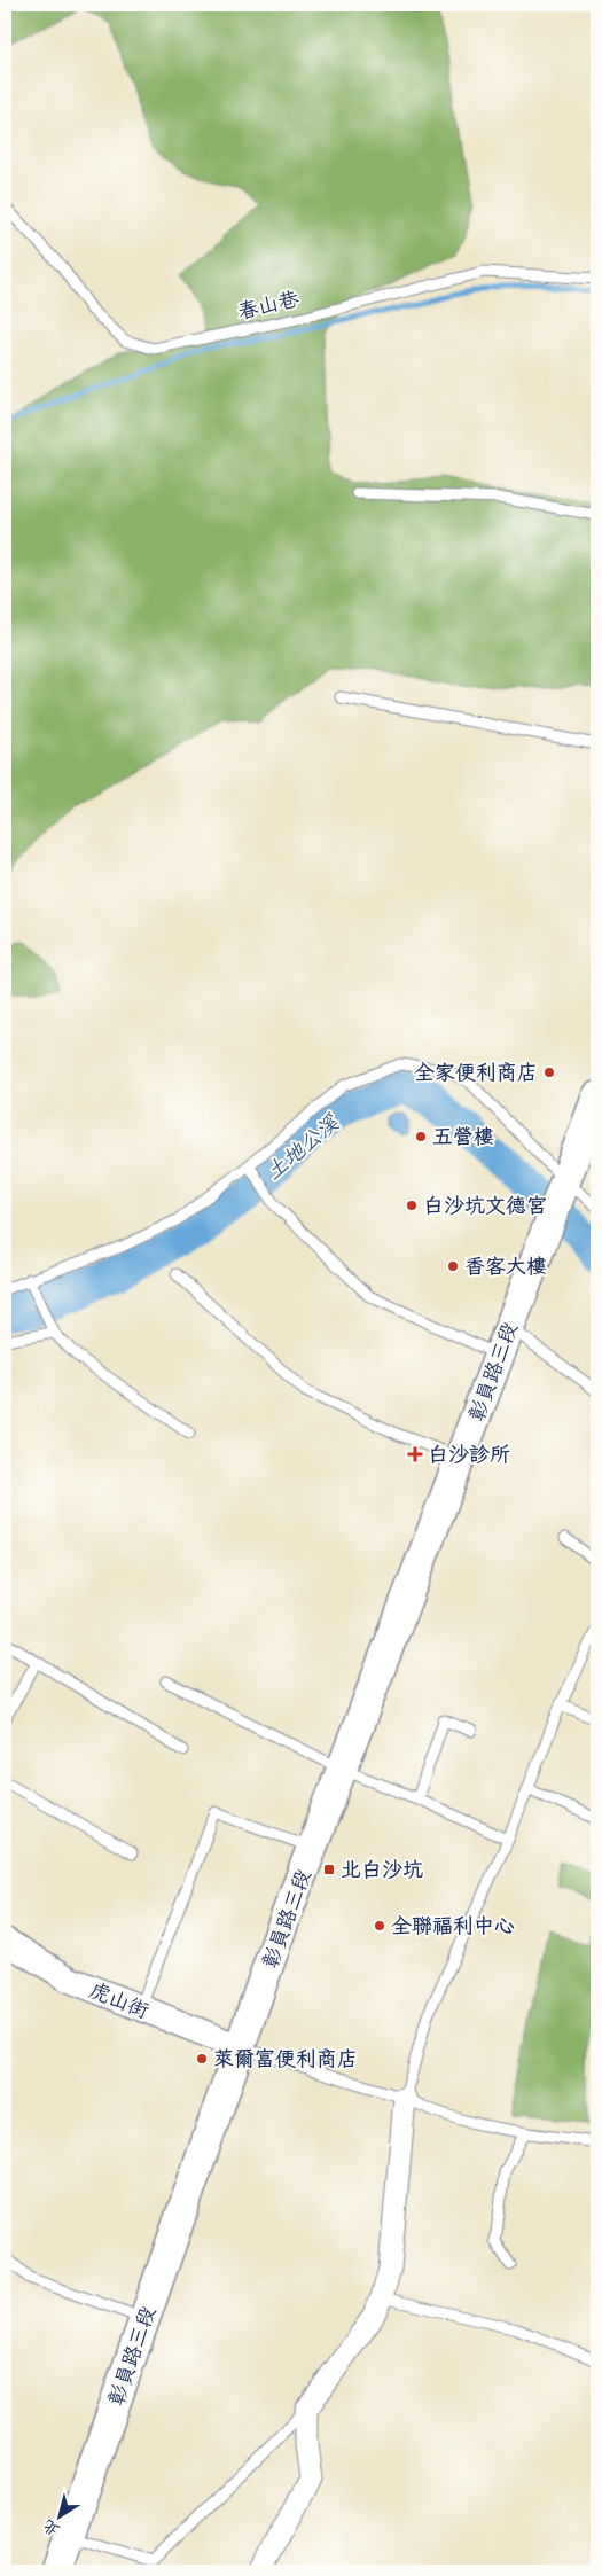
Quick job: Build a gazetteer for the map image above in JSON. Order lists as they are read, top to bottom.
{
  "streets": {
    "main road": ["彰員路三段"],
    "street": ["虎山街"],
    "lane": ["春山巷"]
  },
  "crossings": [
    ["彰員路三段", "虎山街"]
  ],
  "water": ["土地公溪"],
  "places": {
    "other": [
      "全家便利商店",
      "五營樓",
      "白沙坑文德宮",
      "香客大樓",
      "全聯福利中心",
      "萊爾富便利商店"
    ],
    "health": ["白沙診所"],
    "transit": ["北白沙坑"]
  },
  "north": "bottom left"
}
